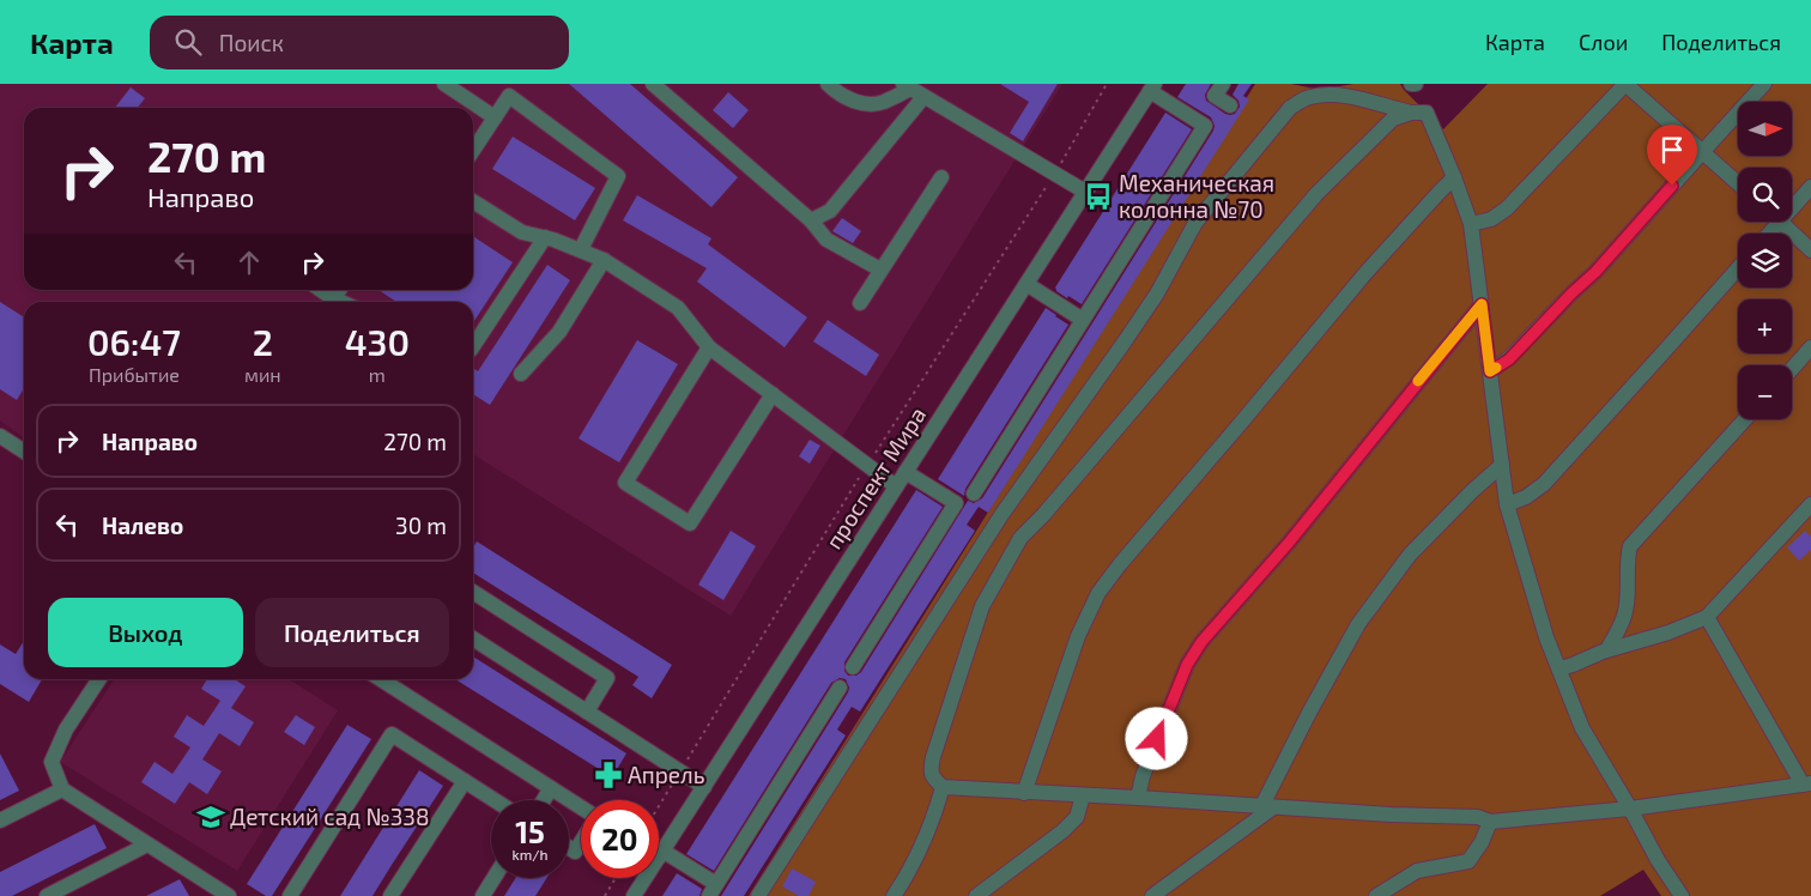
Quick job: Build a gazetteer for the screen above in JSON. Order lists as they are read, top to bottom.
{
  "streets": {
    "street": ["проспект Мира"]
  },
  "places": {
    "bus stop": ["Механическая колонна №70"],
    "pharmacy": ["Апрель"],
    "school or university": ["Детский сад №338"]
  },
  "north": "right",
  "page": {
    "header": "Карта",
    "search": "Поиск",
    "nav": ["Карта", "Слои", "Поделиться"],
    "map_buttons": ["+", "−"],
    "turn": ["270 m", "Направо"],
    "eta": [
      "06:47",
      "Прибытие",
      "2",
      "мин",
      "430",
      "m"
    ],
    "list": [
      {
        "name": "Направо",
        "value": "270 m"
      },
      {
        "name": "Налево",
        "value": "30 m"
      }
    ],
    "buttons": ["Выход", "Поделиться"],
    "speed": "15 km/h",
    "limit": "20"
  }
}
